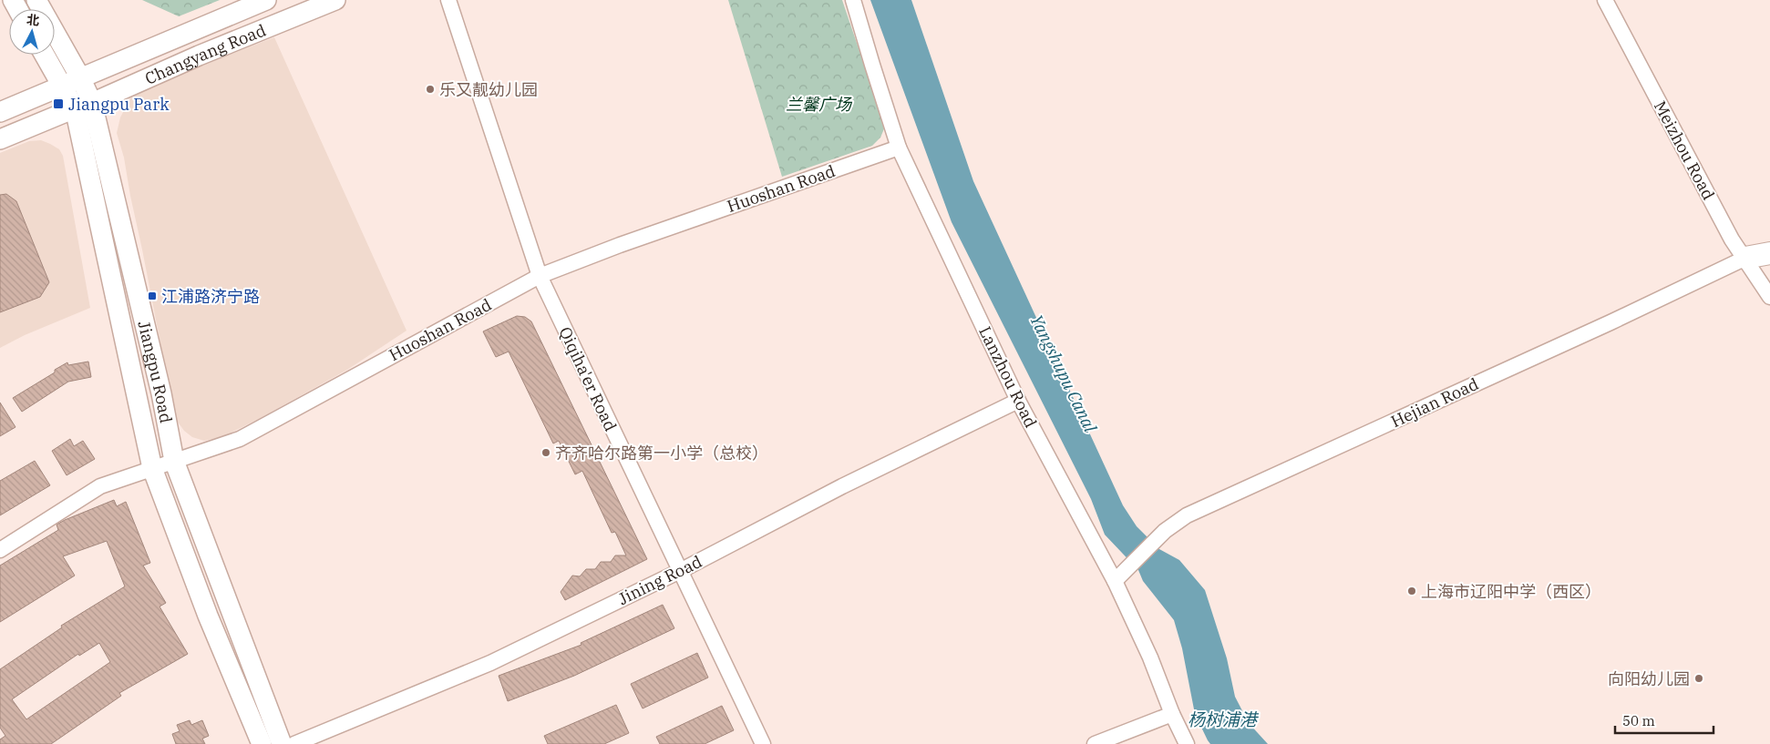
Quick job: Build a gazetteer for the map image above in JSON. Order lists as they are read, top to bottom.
{
  "streets": {
    "main road": ["Changyang Road", "Jiangpu Road"],
    "street": [
      "Meizhou Road",
      "Huoshan Road",
      "Lanzhou Road",
      "Qiqiha'er Road",
      "Hejian Road",
      "Jining Road"
    ]
  },
  "crossings": [
    ["Changyang Road", "Jiangpu Road"],
    ["Meizhou Road", "Hejian Road"],
    ["Huoshan Road", "Jiangpu Road"],
    ["Huoshan Road", "Lanzhou Road"],
    ["Huoshan Road", "Qiqiha'er Road"],
    ["Lanzhou Road", "Hejian Road"],
    ["Lanzhou Road", "Jining Road"],
    ["Qiqiha'er Road", "Jining Road"]
  ],
  "water": ["Yangshupu Canal", "杨树浦港"],
  "parks": ["兰馨广场"],
  "places": {
    "other": [
      "乐又靓幼儿园",
      "齐齐哈尔路第一小学（总校）",
      "上海市辽阳中学（西区）",
      "向阳幼儿园"
    ],
    "transit": ["Jiangpu Park", "江浦路济宁路"]
  },
  "scale_bar": "50 m",
  "north": "top"
}
